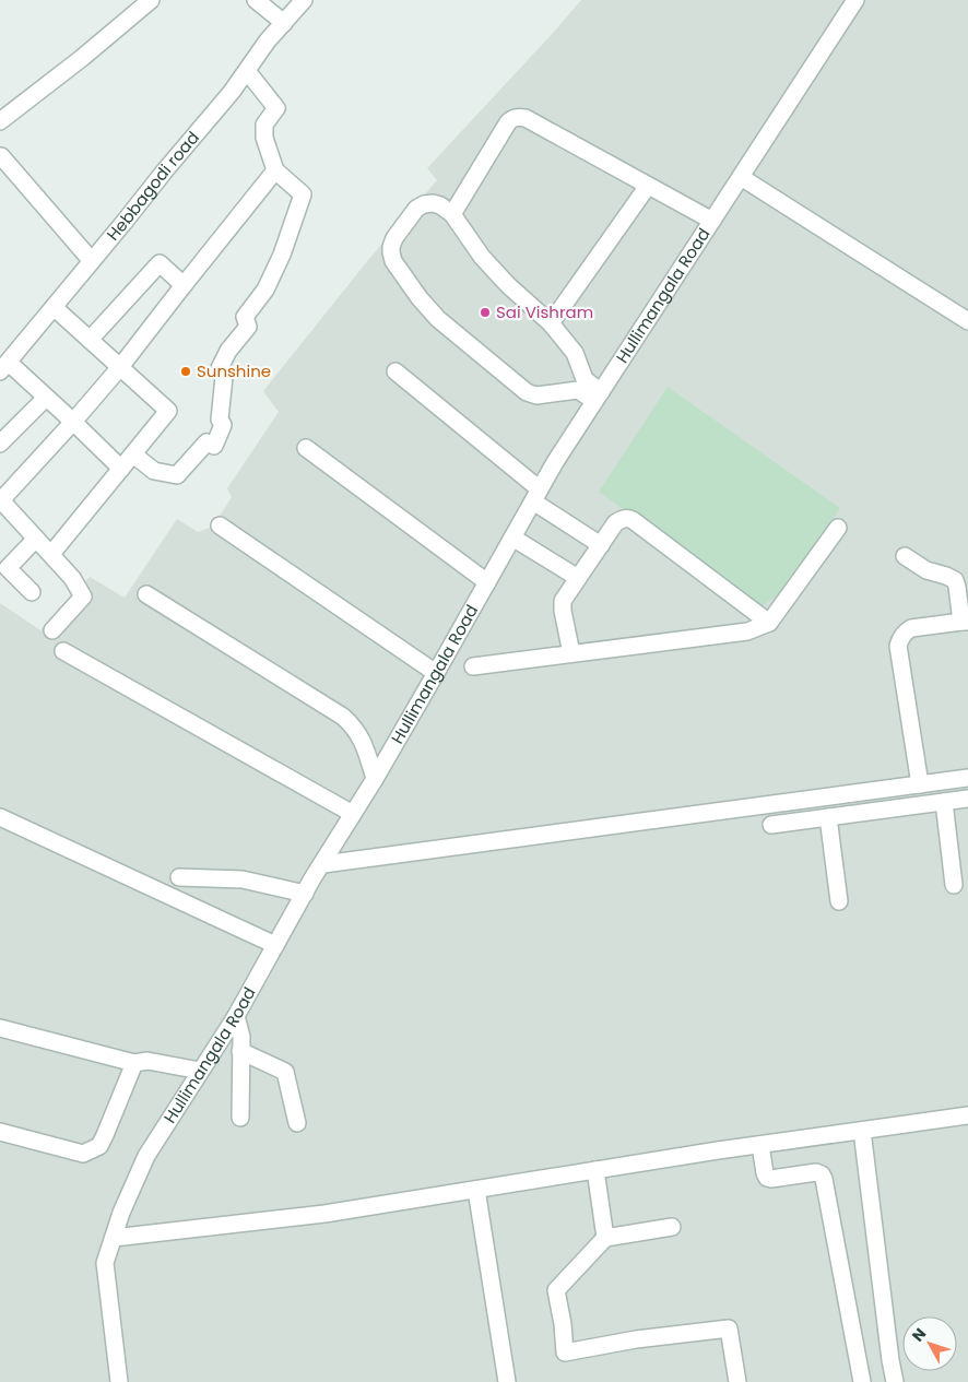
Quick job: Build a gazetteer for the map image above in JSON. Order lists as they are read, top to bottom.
{
  "streets": {
    "street": ["Hebbagodi road", "Hullimangala Road"]
  },
  "places": ["Sai Vishram", "Sunshine"],
  "north": "top left"
}
